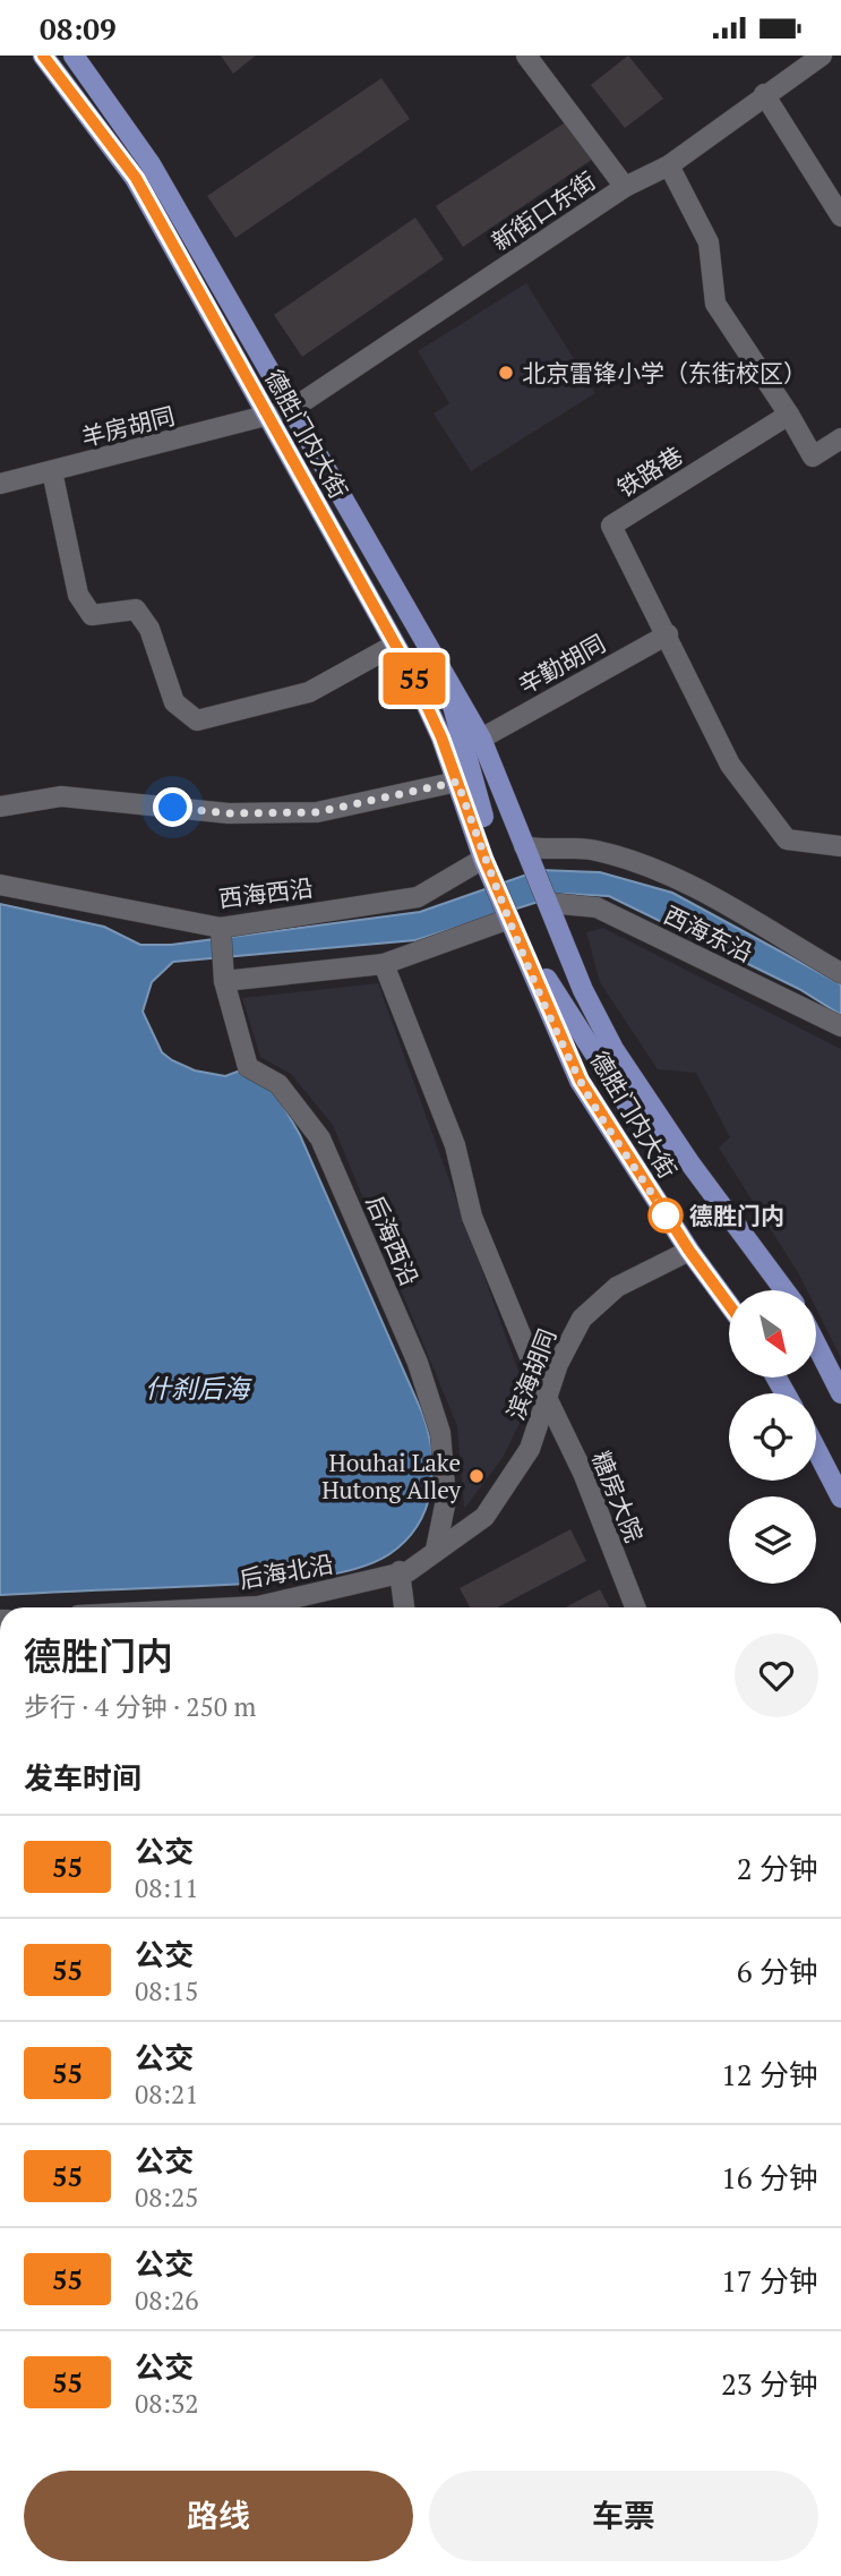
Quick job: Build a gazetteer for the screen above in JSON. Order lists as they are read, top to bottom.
{
  "streets": {
    "main road": ["德胜门内大街"],
    "street": [
      "新街口东街",
      "羊房胡同",
      "铁路巷",
      "辛勤胡同",
      "西海西沿",
      "西海东沿",
      "后海西沿",
      "滨海胡同",
      "糖房大院",
      "后海北沿"
    ]
  },
  "crossings": [
    ["新街口东街", "羊房胡同"],
    ["新街口东街", "德胜门内大街"],
    ["羊房胡同", "德胜门内大街"],
    ["德胜门内大街", "辛勤胡同"],
    ["德胜门内大街", "西海西沿"],
    ["德胜门内大街", "西海东沿"],
    ["德胜门内大街", "滨海胡同"],
    ["铁路巷", "辛勤胡同"],
    ["西海西沿", "后海西沿"],
    ["后海西沿", "后海北沿"],
    ["滨海胡同", "糖房大院"],
    ["滨海胡同", "后海北沿"]
  ],
  "water": ["什刹后海"],
  "places": ["北京雷锋小学（东街校区）", "德胜门内", "Houhai Lake Hutong Alley"],
  "lines": ["bus line 55"],
  "north": "bottom right",
  "page": {
    "status": "08:09",
    "on_map": "55",
    "heading": [
      ["德胜门内", "步行 · 4 分钟 · 250 m"],
      "发车时间"
    ],
    "list": [
      {
        "mark": "55",
        "name": "公交",
        "note": "08:11",
        "value": "2 分钟"
      },
      {
        "mark": "55",
        "name": "公交",
        "note": "08:15",
        "value": "6 分钟"
      },
      {
        "mark": "55",
        "name": "公交",
        "note": "08:21",
        "value": "12 分钟"
      },
      {
        "mark": "55",
        "name": "公交",
        "note": "08:25",
        "value": "16 分钟"
      },
      {
        "mark": "55",
        "name": "公交",
        "note": "08:26",
        "value": "17 分钟"
      },
      {
        "mark": "55",
        "name": "公交",
        "note": "08:32",
        "value": "23 分钟"
      }
    ],
    "buttons": ["路线", "车票"]
  }
}
